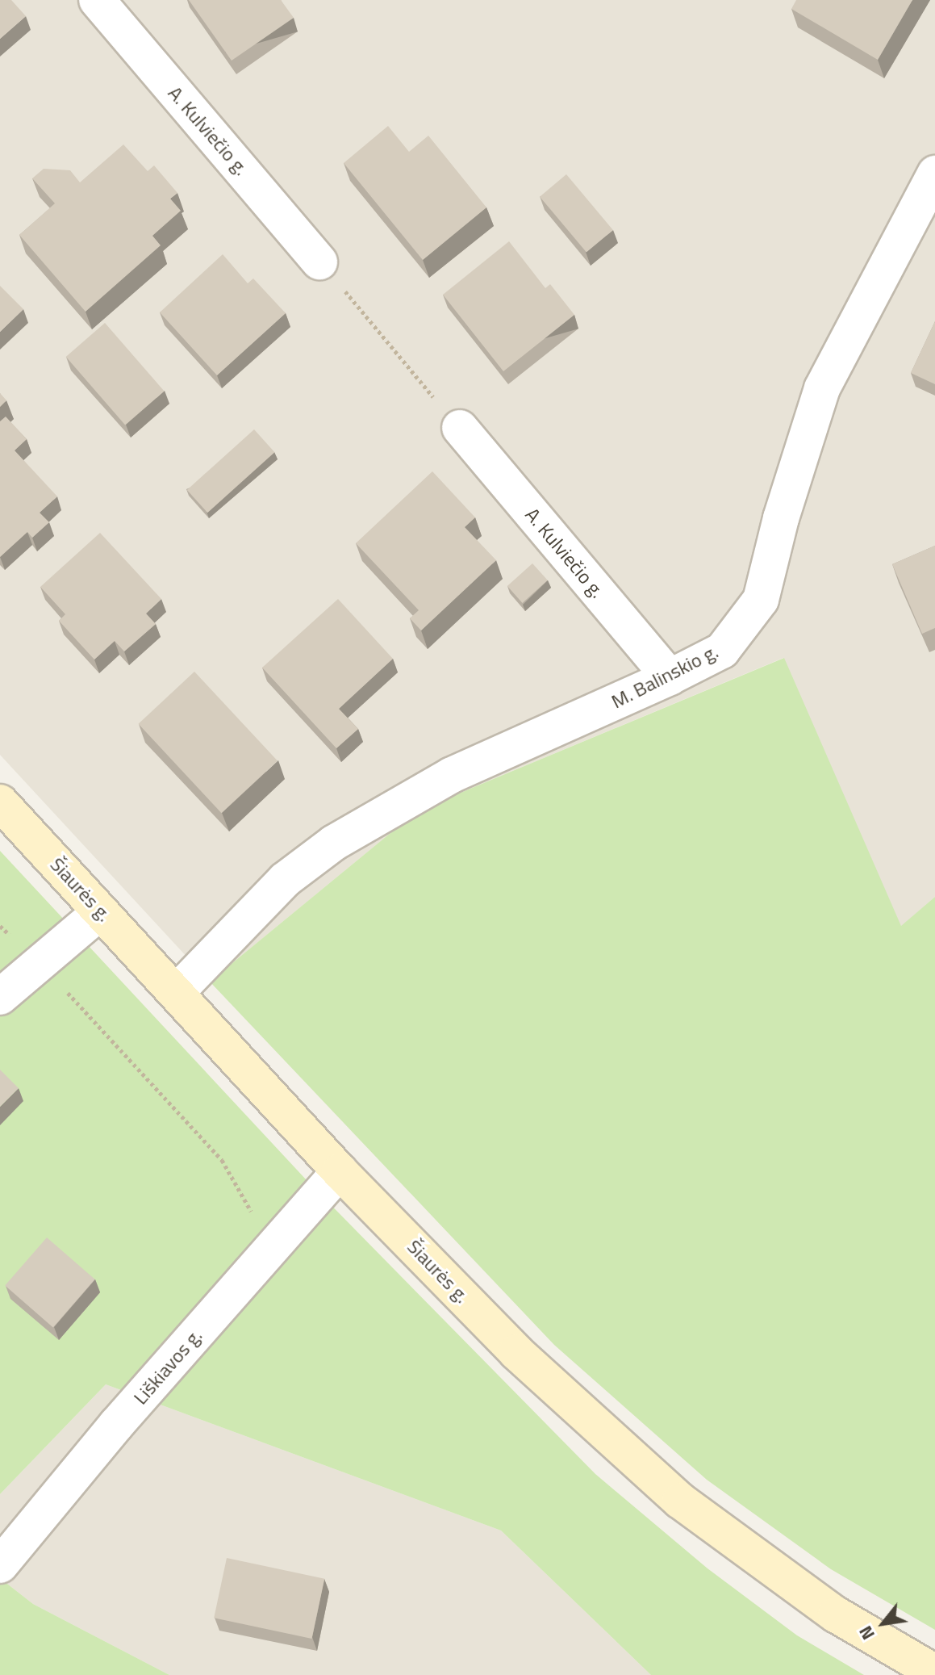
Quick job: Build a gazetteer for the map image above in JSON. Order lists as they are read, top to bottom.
{
  "streets": {
    "main road": ["Šiaurės g."],
    "street": ["A. Kulviečio g.", "M. Balinskio g.", "Liškiavos g."]
  },
  "crossings": [
    ["A. Kulviečio g.", "M. Balinskio g."],
    ["M. Balinskio g.", "Šiaurės g."],
    ["Šiaurės g.", "Liškiavos g."]
  ],
  "north": "bottom left"
}
